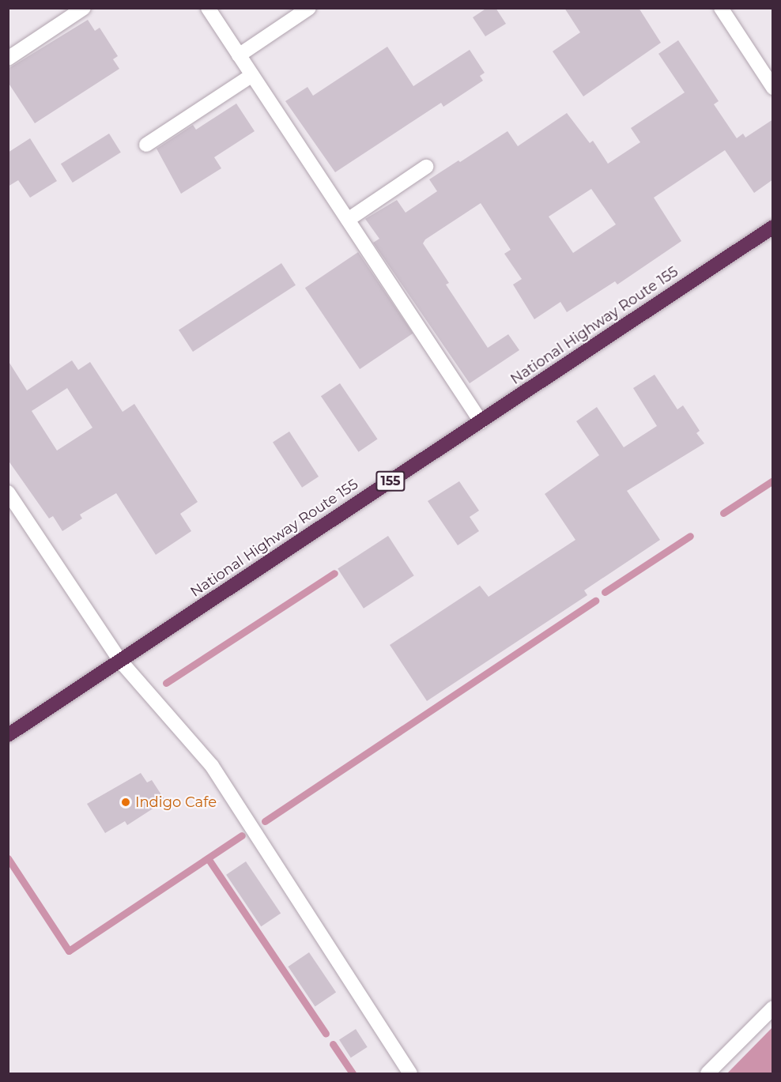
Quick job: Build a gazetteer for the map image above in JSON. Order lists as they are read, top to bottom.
{
  "streets": {
    "highway": ["National Highway Route 155", "155"]
  },
  "places": ["Indigo Cafe"]
}
